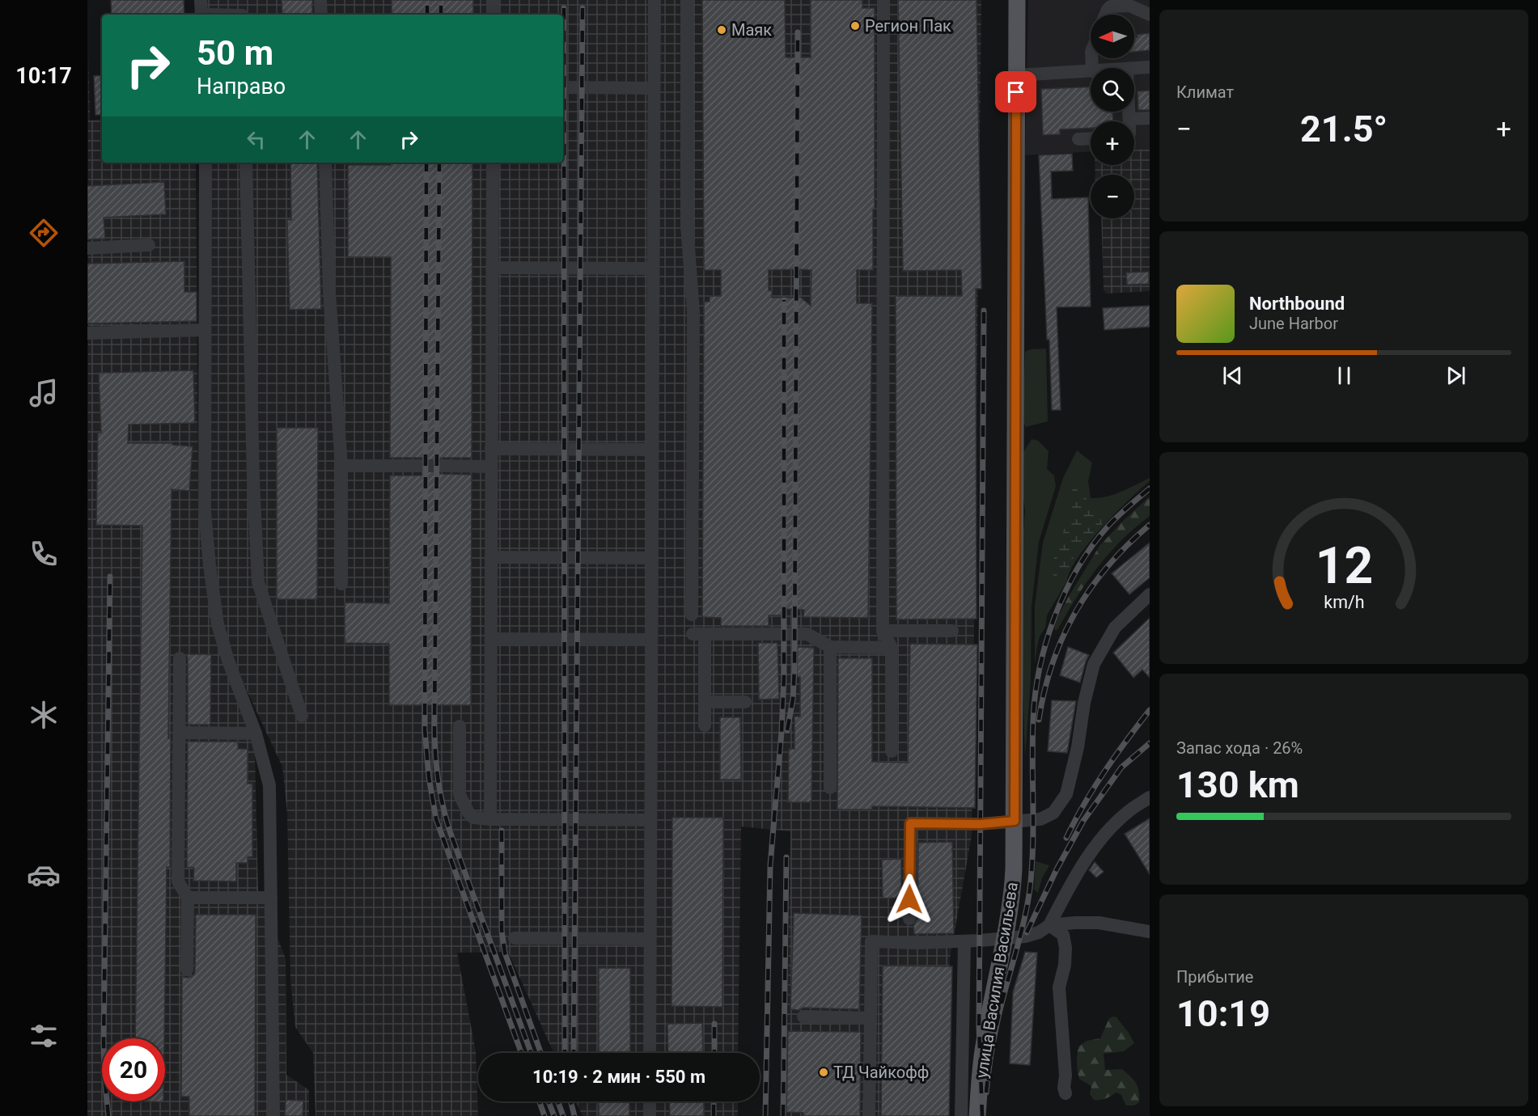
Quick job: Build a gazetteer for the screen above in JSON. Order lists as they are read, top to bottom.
{
  "streets": {
    "main road": ["улица Василия Васильева"]
  },
  "places": ["Регион Пак", "Маяк", "ТД Чайкофф"],
  "north": "left",
  "page": {
    "tabs": "10:17",
    "tile": [
      "Климат",
      ["Запас хода · 26%", "130 km"],
      ["Прибытие", "10:19"]
    ],
    "map_buttons": ["+", "−"],
    "turn": ["50 m", "Направо"],
    "heat": ["−", "21.5°", "+"],
    "song": ["Northbound", "June Harbor"],
    "limit": "20",
    "trip": "10:19 · 2 мин · 550 m",
    "gauge": ["12", "km/h"]
  }
}
